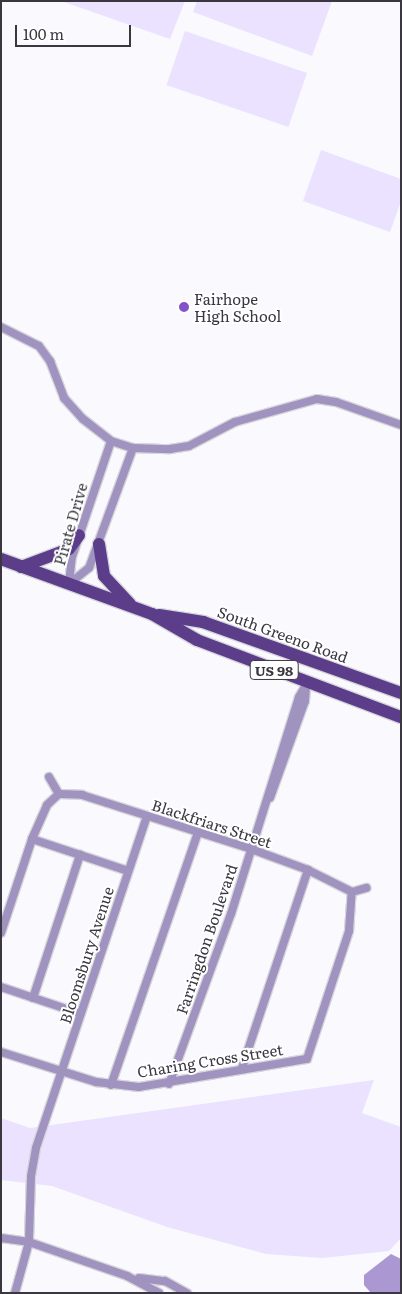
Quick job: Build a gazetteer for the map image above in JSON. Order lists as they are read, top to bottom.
{
  "streets": {
    "main road": ["South Greeno Road", "US 98"],
    "street": [
      "Pirate Drive",
      "Blackfriars Street",
      "Farringdon Boulevard",
      "Bloomsbury Avenue",
      "Charing Cross Street"
    ]
  },
  "crossings": [
    ["Pirate Drive", "South Greeno Road"],
    ["South Greeno Road", "Farringdon Boulevard"],
    ["Blackfriars Street", "Farringdon Boulevard"],
    ["Blackfriars Street", "Bloomsbury Avenue"],
    ["Blackfriars Street", "Charing Cross Street"],
    ["Farringdon Boulevard", "Charing Cross Street"],
    ["Bloomsbury Avenue", "Charing Cross Street"]
  ],
  "places": ["Fairhope High School"],
  "scale_bar": "100 m"
}
